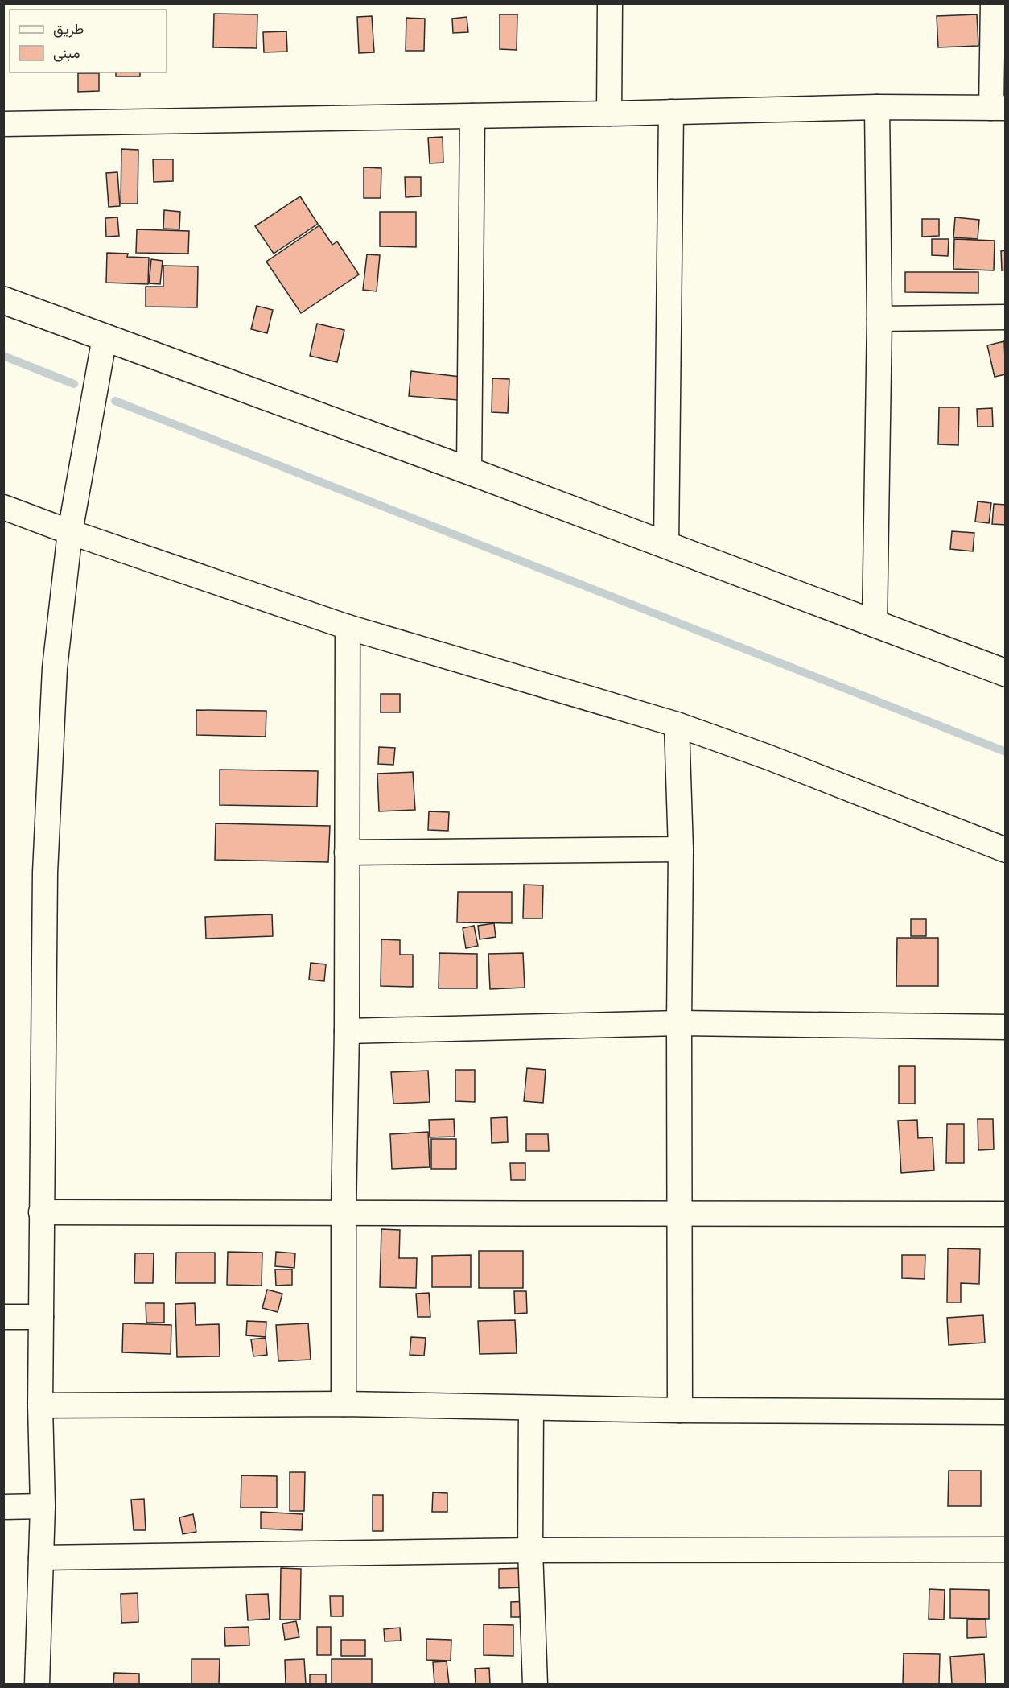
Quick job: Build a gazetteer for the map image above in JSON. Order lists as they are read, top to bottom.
{
  "legend": ["طريق", "مبنى"]
}
